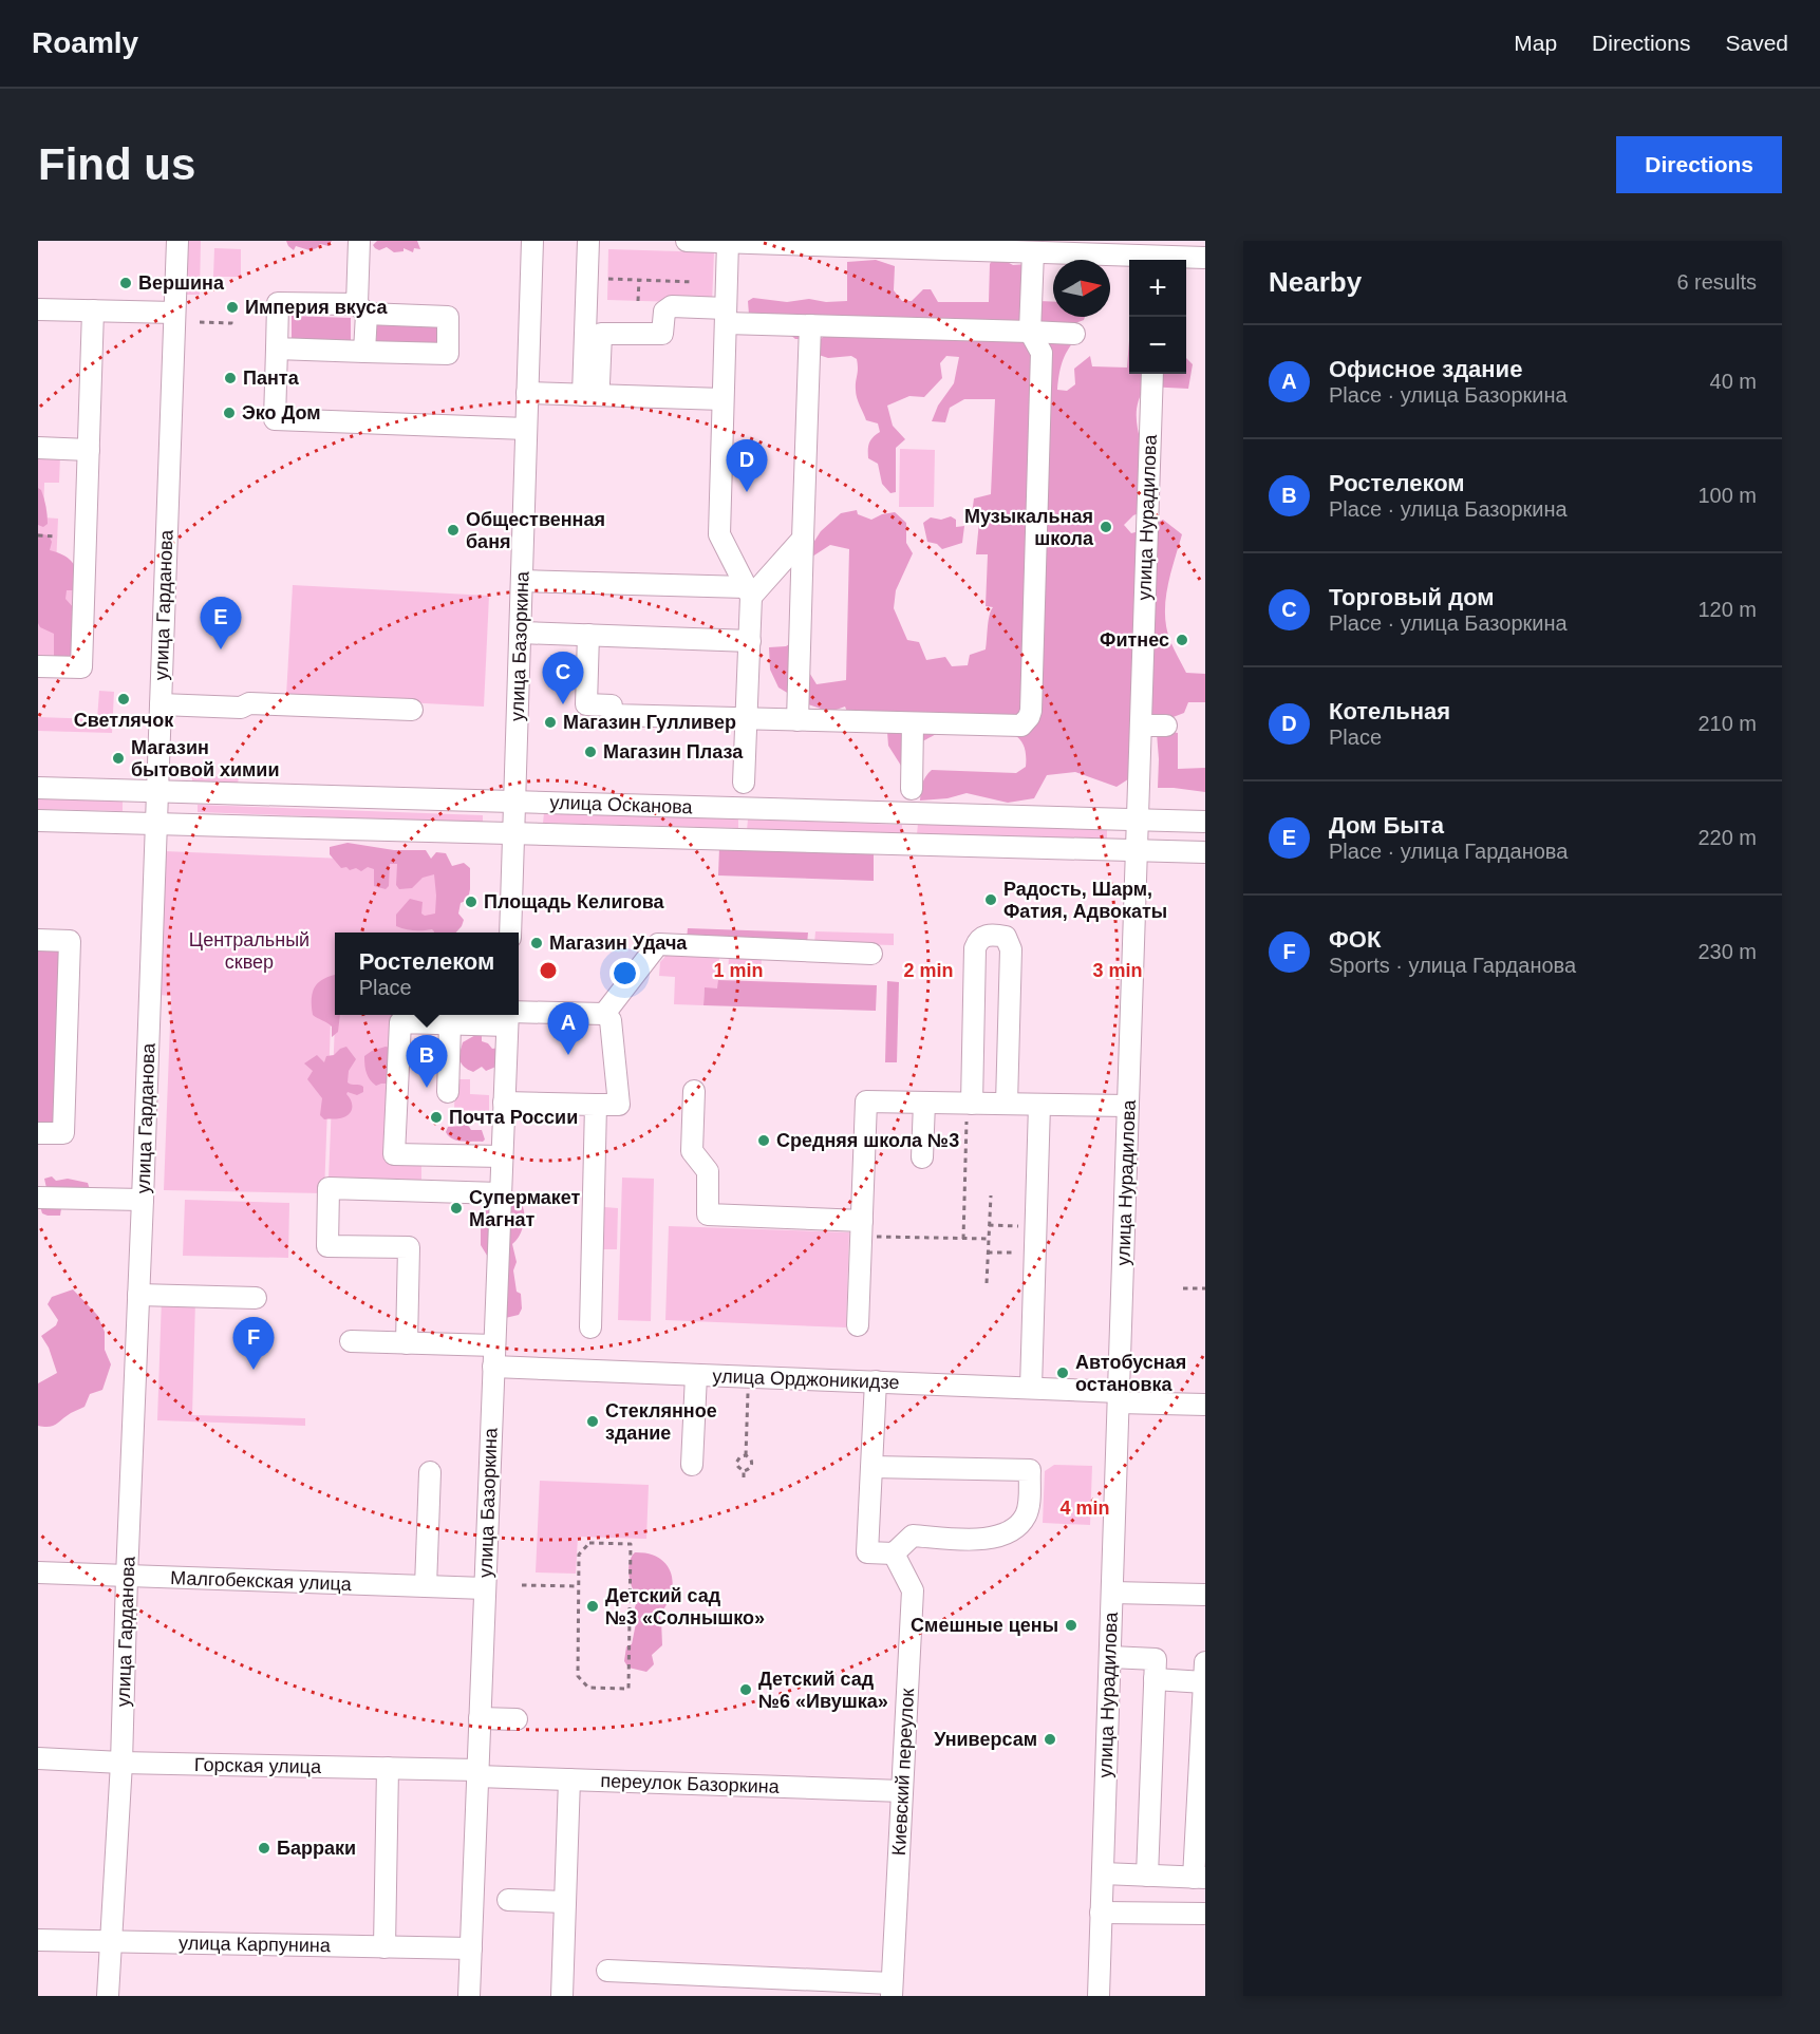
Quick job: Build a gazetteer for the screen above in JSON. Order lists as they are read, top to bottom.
{
  "streets": {
    "street": [
      "улица Нурадилова",
      "улица Гарданова",
      "улица Базоркина",
      "улица Осканова",
      "улица Орджоникидзе",
      "Малгобекская улица",
      "Горская улица",
      "Киевский переулок",
      "переулок Базоркина",
      "улица Карпунина"
    ]
  },
  "crossings": [
    ["улица Нурадилова", "улица Осканова"],
    ["улица Нурадилова", "улица Орджоникидзе"],
    ["улица Гарданова", "улица Осканова"],
    ["улица Гарданова", "Малгобекская улица"],
    ["улица Гарданова", "Горская улица"],
    ["улица Гарданова", "улица Карпунина"],
    ["улица Базоркина", "улица Осканова"],
    ["улица Базоркина", "улица Орджоникидзе"],
    ["улица Базоркина", "Малгобекская улица"],
    ["улица Базоркина", "Горская улица"],
    ["улица Базоркина", "переулок Базоркина"],
    ["улица Базоркина", "улица Карпунина"],
    ["Горская улица", "переулок Базоркина"],
    ["Киевский переулок", "переулок Базоркина"]
  ],
  "parks": ["Центральный сквер"],
  "places": [
    "Вершина",
    "Империя вкуса",
    "Панта",
    "Эко Дом",
    "Музыкальная школа",
    "Общественная баня",
    "Фитнес",
    "Светлячок",
    "Магазин Гулливер",
    "Магазин Плаза",
    "Магазин бытовой химии",
    "Радость, Шарм, Фатия, Адвокаты",
    "Площадь Келигова",
    "Магазин Удача",
    "Почта России",
    "Средняя школа №3",
    "Супермакет Магнат",
    "Автобусная остановка",
    "Стеклянное здание",
    "Детский сад №3 «Солнышко»",
    "Смешные цены",
    "Детский сад №6 «Ивушка»",
    "Универсам",
    "Барраки"
  ],
  "north": "right",
  "page": {
    "header": "Roamly",
    "nav": ["Map", "Directions", "Saved"],
    "buttons": "Directions",
    "title": "Find us",
    "heading": ["Nearby", "6 results"],
    "map_buttons": ["+", "−"],
    "list": [
      {
        "mark": "A",
        "name": "Офисное здание",
        "note": "Place · улица Базоркина",
        "value": "40 m"
      },
      {
        "mark": "B",
        "name": "Ростелеком",
        "note": "Place · улица Базоркина",
        "value": "100 m"
      },
      {
        "mark": "C",
        "name": "Торговый дом",
        "note": "Place · улица Базоркина",
        "value": "120 m"
      },
      {
        "mark": "D",
        "name": "Котельная",
        "note": "Place",
        "value": "210 m"
      },
      {
        "mark": "E",
        "name": "Дом Быта",
        "note": "Place · улица Гарданова",
        "value": "220 m"
      },
      {
        "mark": "F",
        "name": "ФОК",
        "note": "Sports · улица Гарданова",
        "value": "230 m"
      }
    ],
    "pins": [
      "D",
      "E",
      "C",
      "A",
      "B",
      "F"
    ],
    "popup": ["Ростелеком", "Place"]
  },
  "rings": [
    "1 min",
    "2 min",
    "3 min",
    "4 min"
  ]
}
